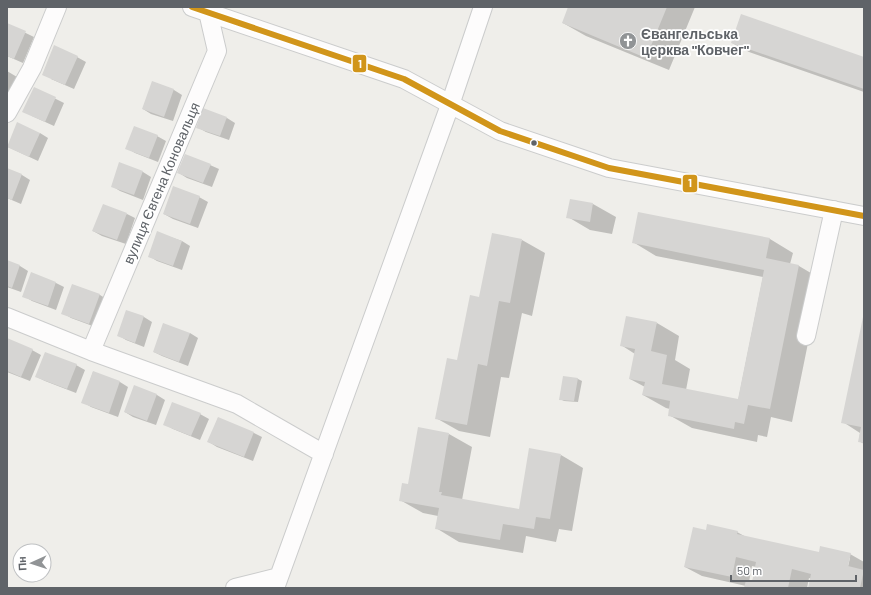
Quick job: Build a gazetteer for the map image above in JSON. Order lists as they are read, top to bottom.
{
  "streets": {
    "street": ["вулиця Євгена Коновальця"]
  },
  "places": {
    "church": ["Євангельська церква \"Ковчег\""]
  },
  "lines": ["transit line 1"],
  "scale_bar": "50 m",
  "north": "left"
}
